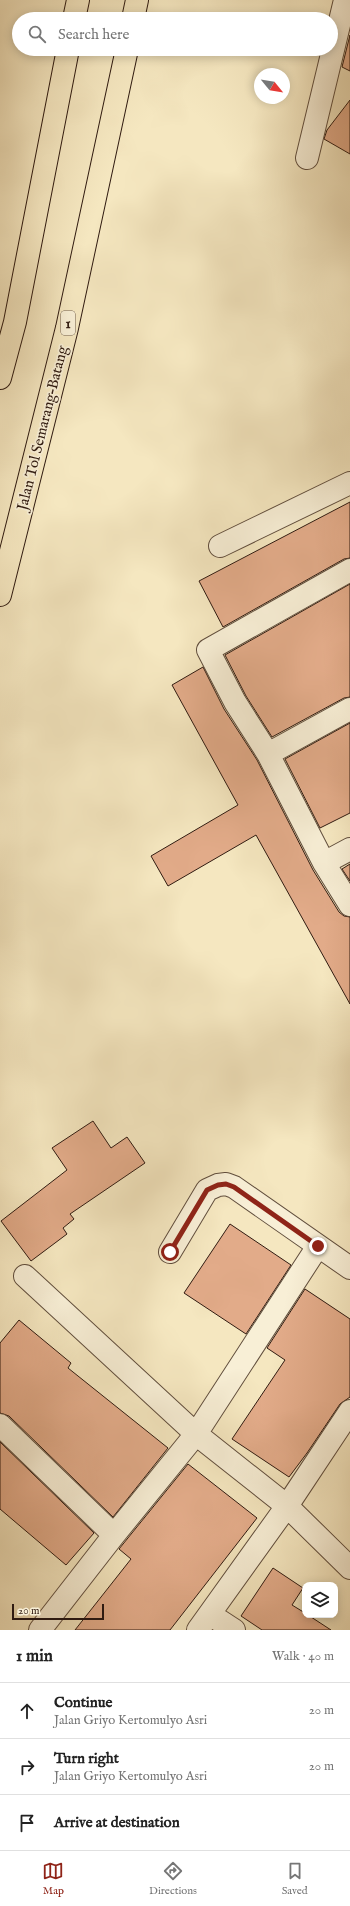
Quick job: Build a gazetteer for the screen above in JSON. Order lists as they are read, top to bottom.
{
  "streets": {
    "highway": ["1", "Jalan Tol Semarang–Batang"]
  },
  "scale_bar": "20 m",
  "north": "bottom right",
  "page": {
    "search": "Search here",
    "scale": "20 m",
    "heading": ["1 min", "Walk · 40 m"],
    "list": [
      ["Continue", "Jalan Griyo Kertomulyo Asri", "20 m"],
      ["Turn right", "Jalan Griyo Kertomulyo Asri", "20 m"],
      "Arrive at destination"
    ],
    "nav": ["Map", "Directions", "Saved"]
  }
}
